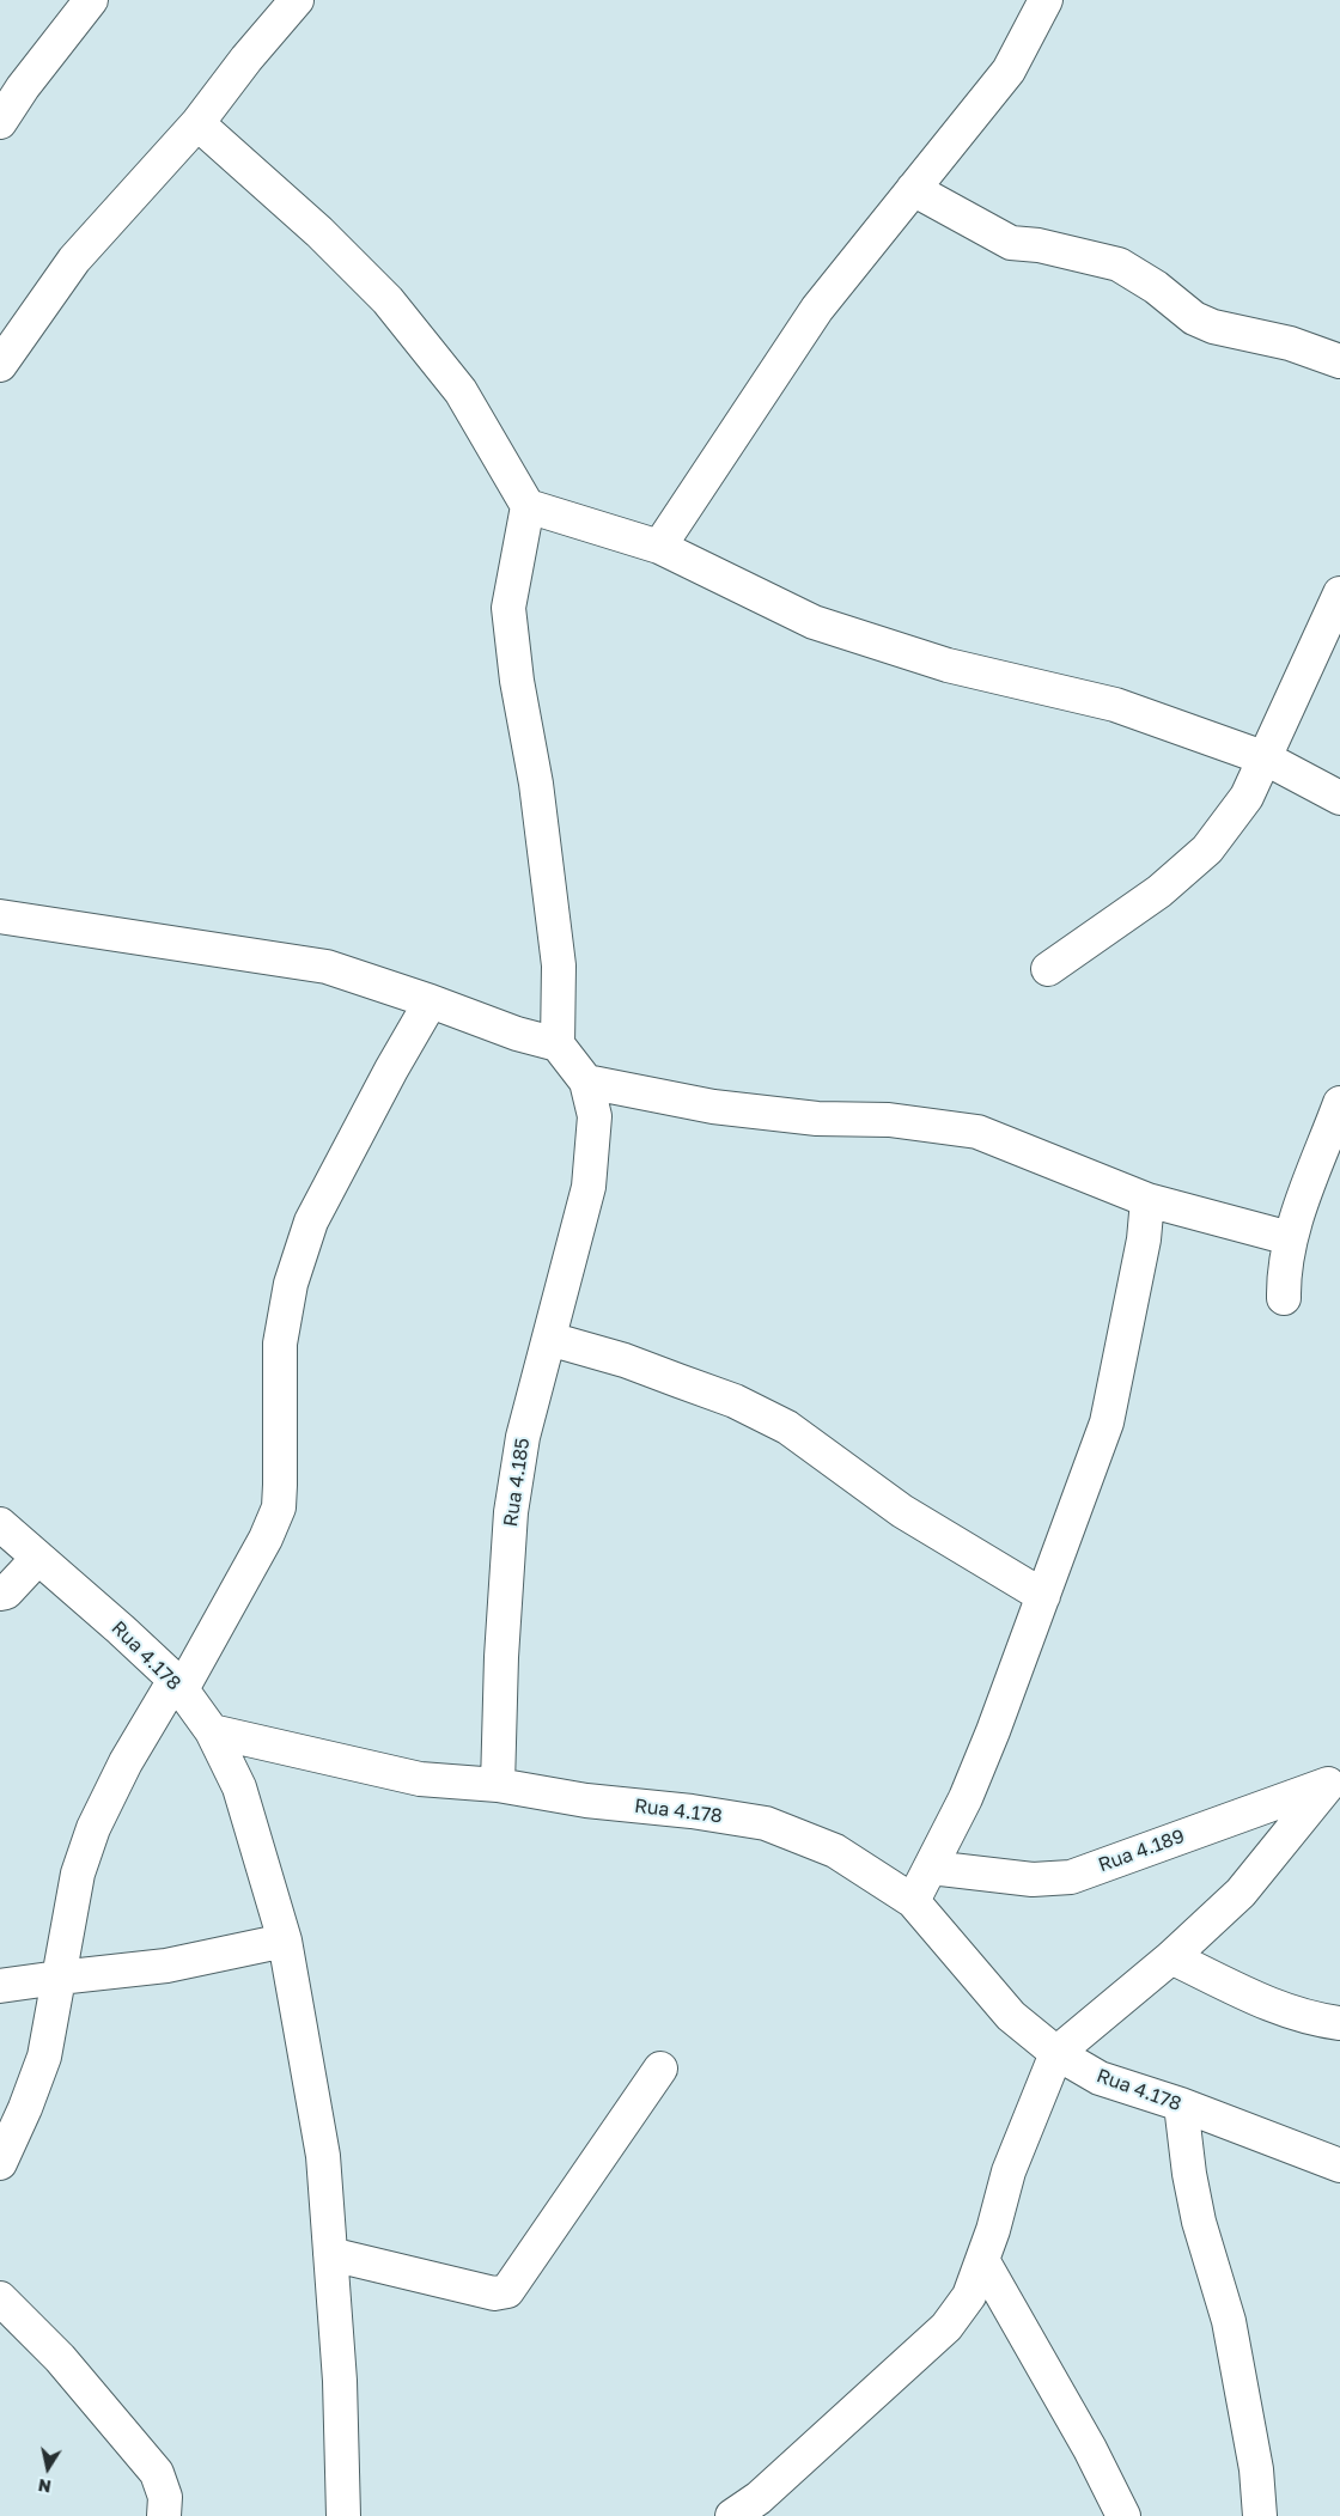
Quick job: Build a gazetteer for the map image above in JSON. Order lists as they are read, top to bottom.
{
  "streets": {
    "street": ["Rua 4.185", "Rua 4.178", "Rua 4.189"]
  },
  "crossings": [
    ["Rua 4.185", "Rua 4.178"]
  ],
  "north": "bottom"
}
